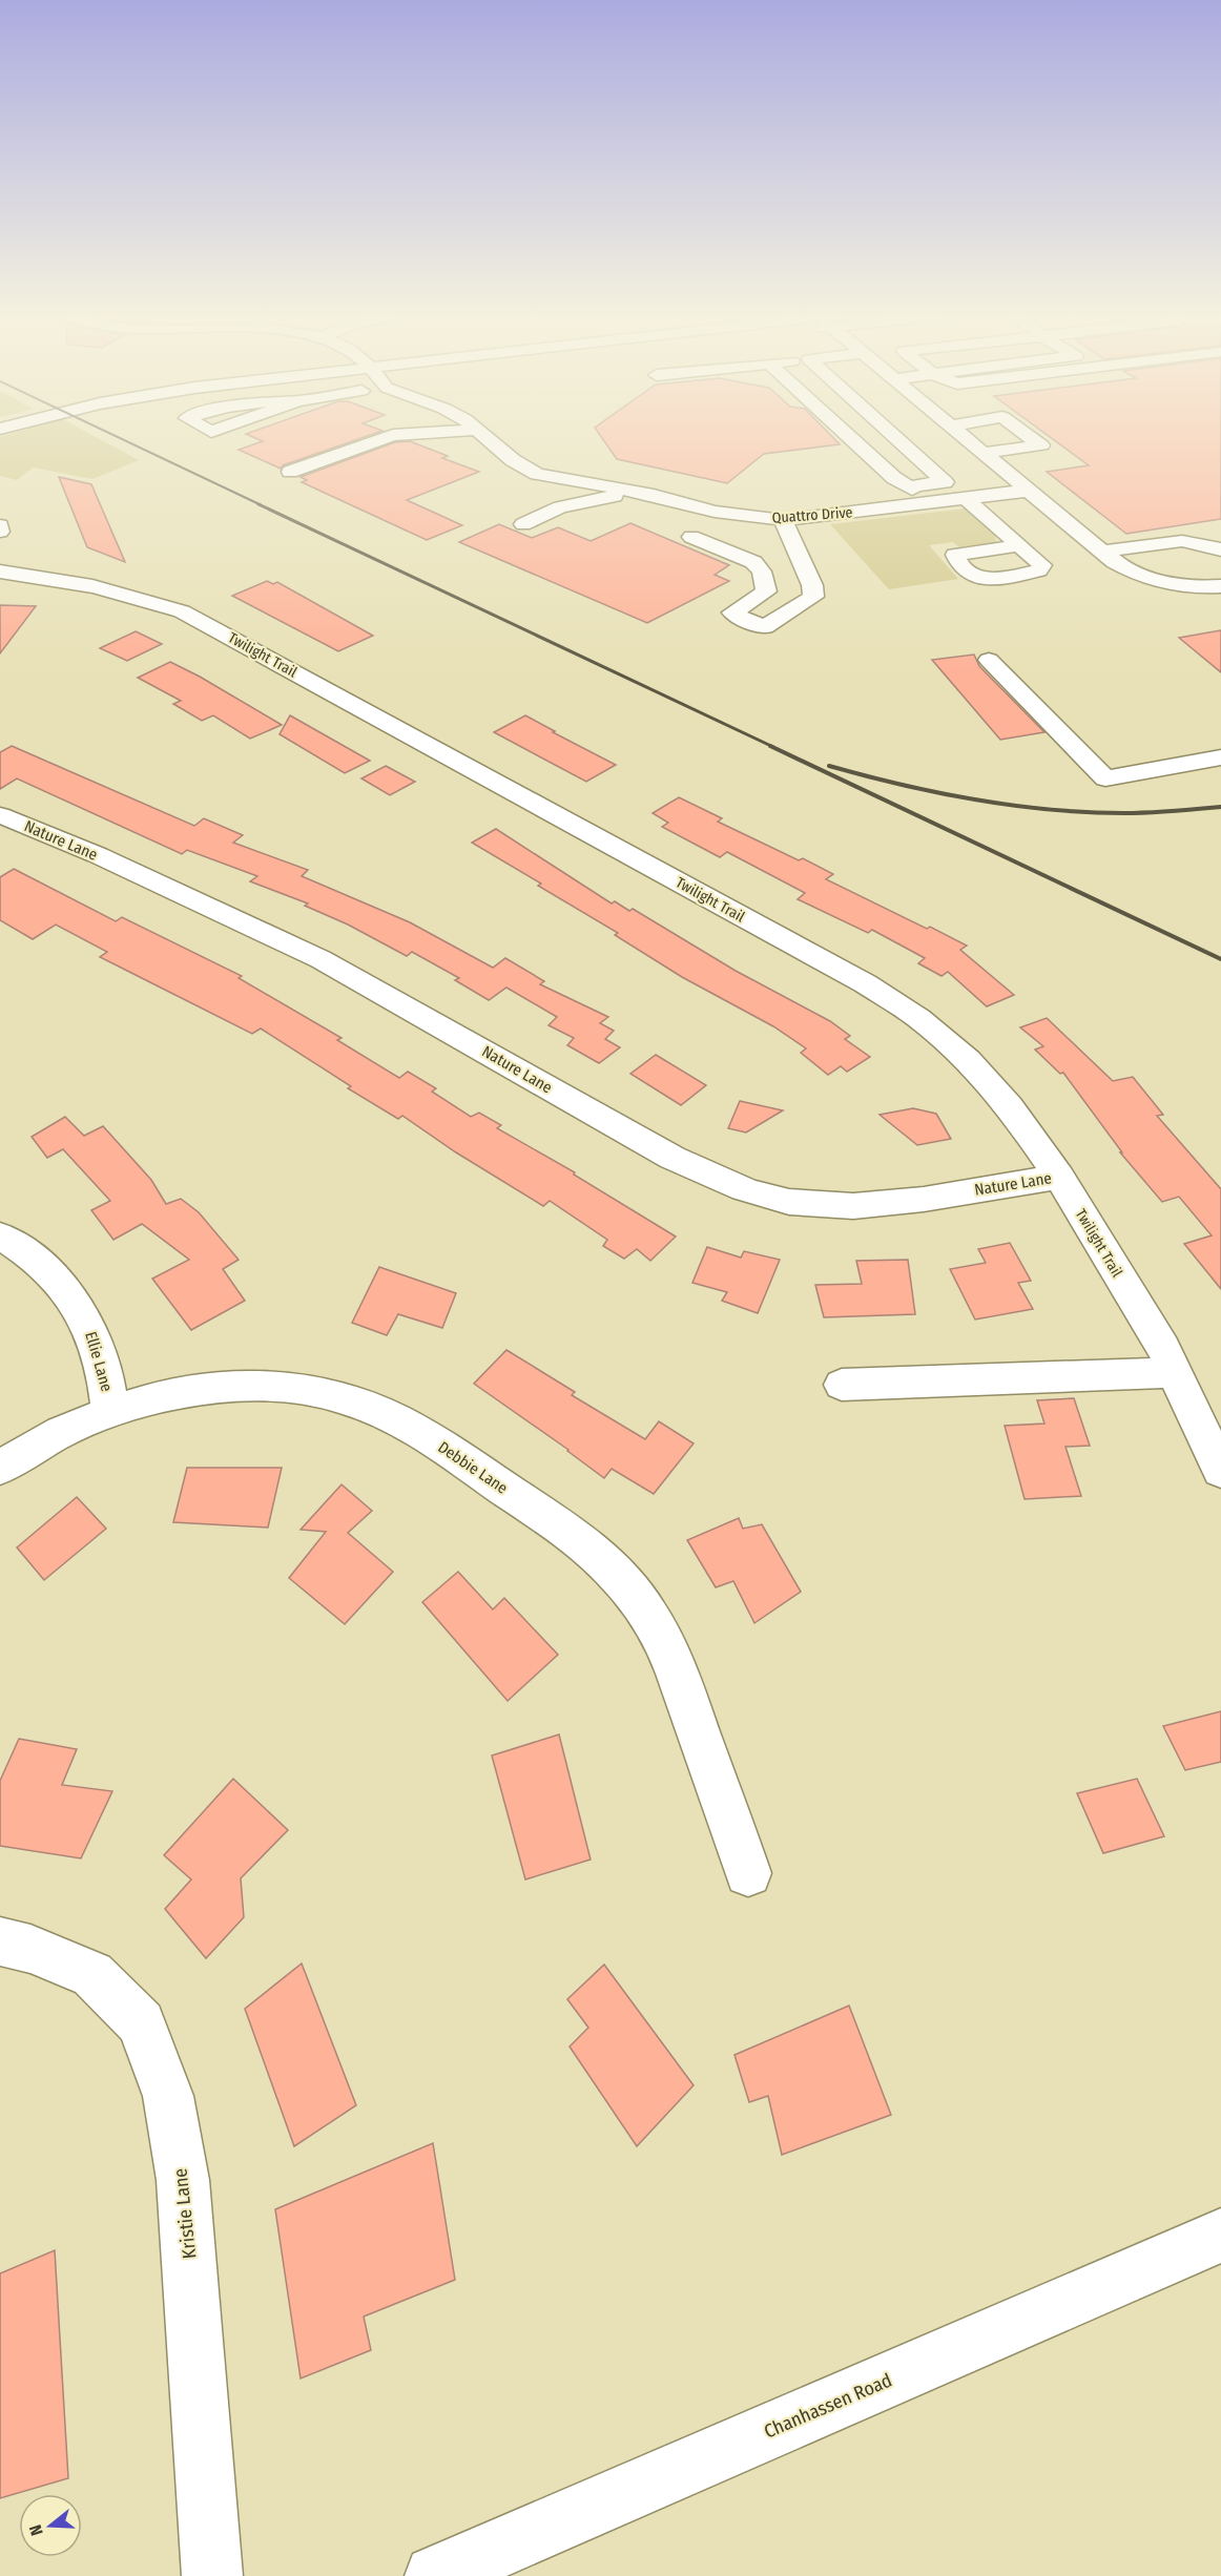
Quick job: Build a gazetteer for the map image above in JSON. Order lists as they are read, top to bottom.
{
  "streets": {
    "street": [
      "Quattro Drive",
      "Twilight Trail",
      "Nature Lane",
      "Ellie Lane",
      "Debbie Lane",
      "Kristie Lane",
      "Chanhassen Road"
    ]
  },
  "crossings": [
    ["Twilight Trail", "Nature Lane"],
    ["Ellie Lane", "Debbie Lane"]
  ],
  "north": "left"
}
